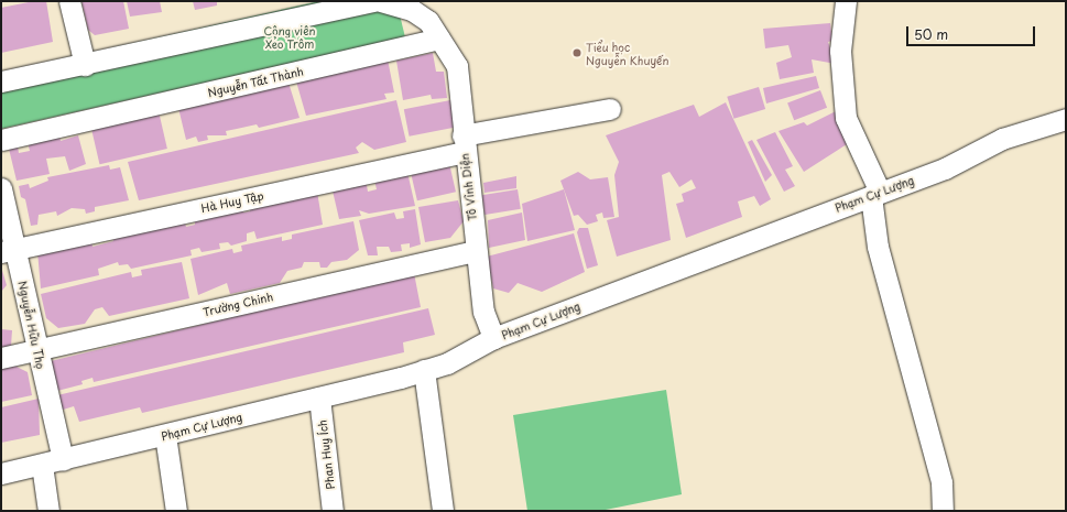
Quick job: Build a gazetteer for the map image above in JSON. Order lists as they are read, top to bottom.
{
  "streets": {
    "street": [
      "Nguyễn Tất Thành",
      "Tô Vĩnh Diện",
      "Phạm Cự Lượng",
      "Hà Huy Tập",
      "Trường Chinh",
      "Nguyễn Hữu Thọ",
      "Phan Huy Ích"
    ]
  },
  "crossings": [
    ["Nguyễn Tất Thành", "Tô Vĩnh Diện"],
    ["Tô Vĩnh Diện", "Phạm Cự Lượng"],
    ["Tô Vĩnh Diện", "Hà Huy Tập"],
    ["Tô Vĩnh Diện", "Trường Chinh"],
    ["Phạm Cự Lượng", "Nguyễn Hữu Thọ"],
    ["Phạm Cự Lượng", "Phan Huy Ích"],
    ["Hà Huy Tập", "Nguyễn Hữu Thọ"],
    ["Trường Chinh", "Nguyễn Hữu Thọ"]
  ],
  "parks": ["Công viên Xẻo Trôm"],
  "places": ["Tiểu học Nguyễn Khuyến"],
  "scale_bar": "50 m"
}
